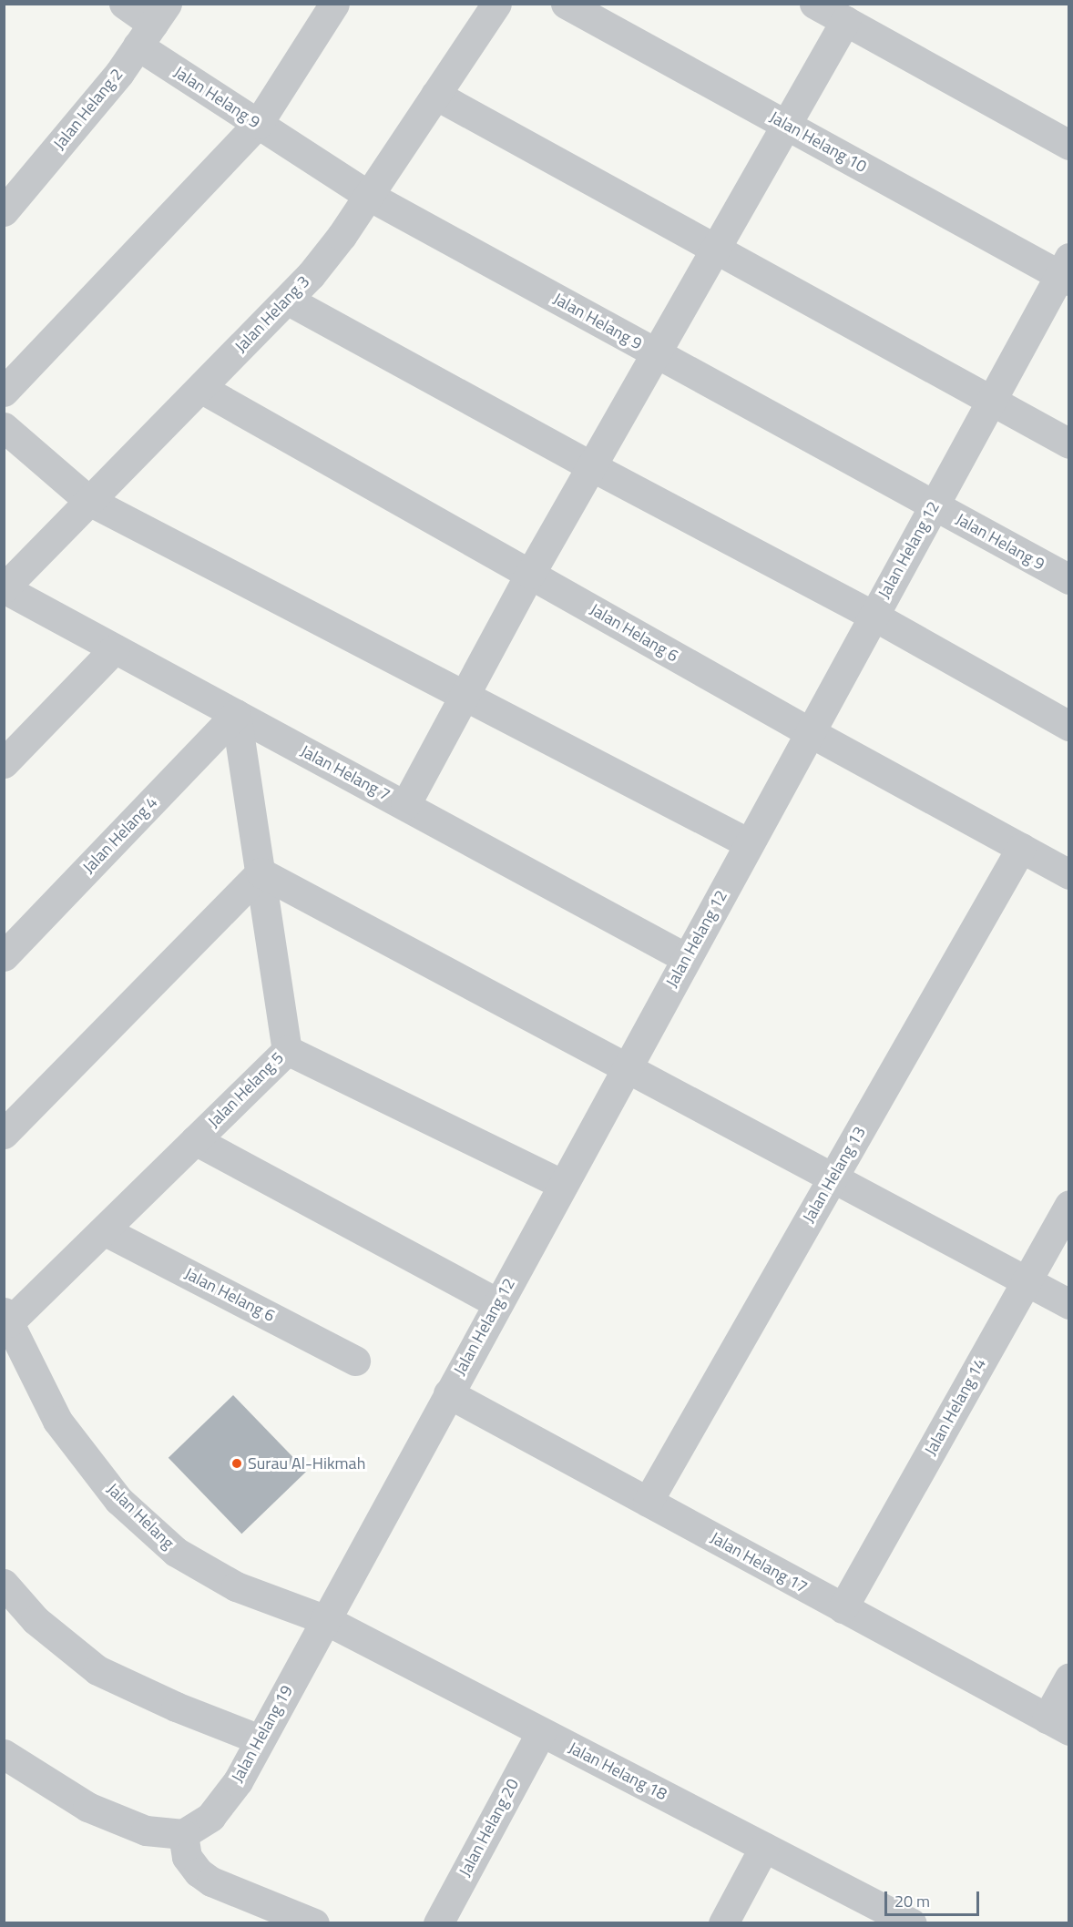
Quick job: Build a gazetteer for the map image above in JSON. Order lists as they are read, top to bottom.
{
  "streets": {
    "street": [
      "Jalan Helang 9",
      "Jalan Helang 2",
      "Jalan Helang 10",
      "Jalan Helang 3",
      "Jalan Helang 12",
      "Jalan Helang 6",
      "Jalan Helang 7",
      "Jalan Helang 4",
      "Jalan Helang 5",
      "Jalan Helang 13",
      "Jalan Helang 14",
      "Jalan Helang",
      "Jalan Helang 17",
      "Jalan Helang 19",
      "Jalan Helang 18",
      "Jalan Helang 20"
    ]
  },
  "crossings": [
    ["Jalan Helang 9", "Jalan Helang 2"],
    ["Jalan Helang 9", "Jalan Helang 3"],
    ["Jalan Helang 9", "Jalan Helang 12"],
    ["Jalan Helang 10", "Jalan Helang 12"],
    ["Jalan Helang 3", "Jalan Helang 6"],
    ["Jalan Helang 3", "Jalan Helang 7"],
    ["Jalan Helang 12", "Jalan Helang 6"],
    ["Jalan Helang 12", "Jalan Helang 7"],
    ["Jalan Helang 12", "Jalan Helang 5"],
    ["Jalan Helang 12", "Jalan Helang"],
    ["Jalan Helang 12", "Jalan Helang 17"],
    ["Jalan Helang 12", "Jalan Helang 19"],
    ["Jalan Helang 12", "Jalan Helang 18"],
    ["Jalan Helang 6", "Jalan Helang 5"],
    ["Jalan Helang 6", "Jalan Helang 13"],
    ["Jalan Helang 7", "Jalan Helang 4"],
    ["Jalan Helang 5", "Jalan Helang"],
    ["Jalan Helang 13", "Jalan Helang 17"],
    ["Jalan Helang 14", "Jalan Helang 17"],
    ["Jalan Helang", "Jalan Helang 19"],
    ["Jalan Helang", "Jalan Helang 18"],
    ["Jalan Helang 19", "Jalan Helang 18"],
    ["Jalan Helang 18", "Jalan Helang 20"]
  ],
  "places": ["Surau Al-Hikmah"],
  "scale_bar": "20 m"
}
